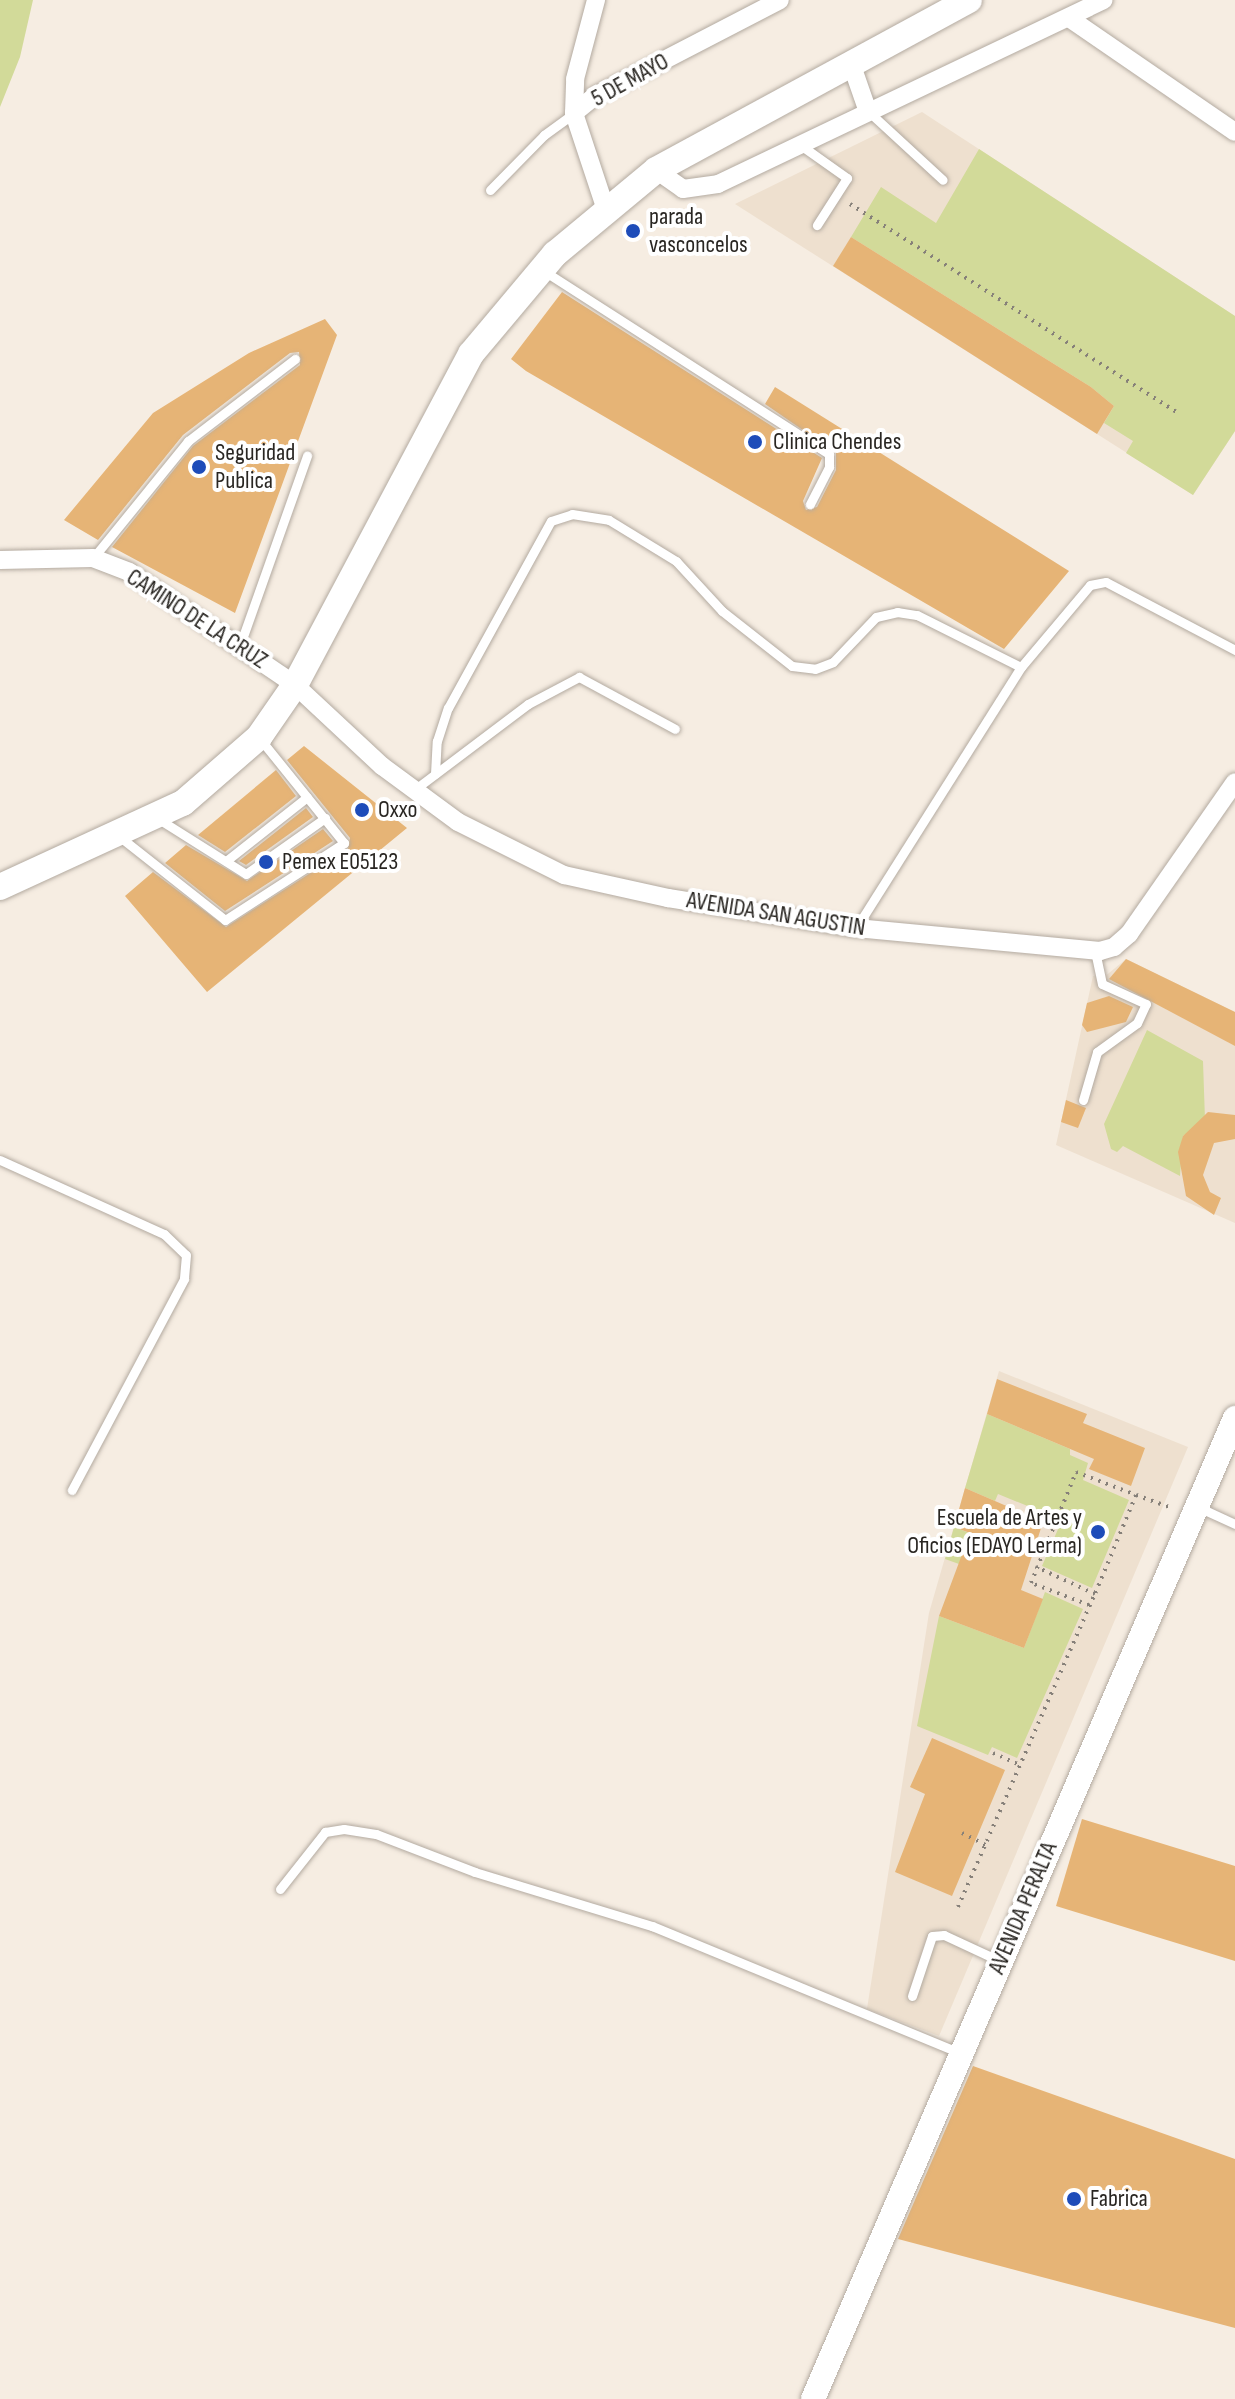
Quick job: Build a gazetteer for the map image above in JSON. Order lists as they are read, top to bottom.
{
  "streets": {
    "street": [
      "5 DE MAYO",
      "CAMINO DE LA CRUZ",
      "AVENIDA SAN AGUSTIN",
      "AVENIDA PERALTA"
    ]
  },
  "crossings": [
    ["CAMINO DE LA CRUZ", "AVENIDA SAN AGUSTIN"]
  ],
  "places": [
    "parada vasconcelos",
    "Clinica Chendes",
    "Seguridad Publica",
    "Oxxo",
    "Pemex E05123",
    "Escuela de Artes y Oficios (EDAYO Lerma)",
    "Fabrica"
  ]
}
